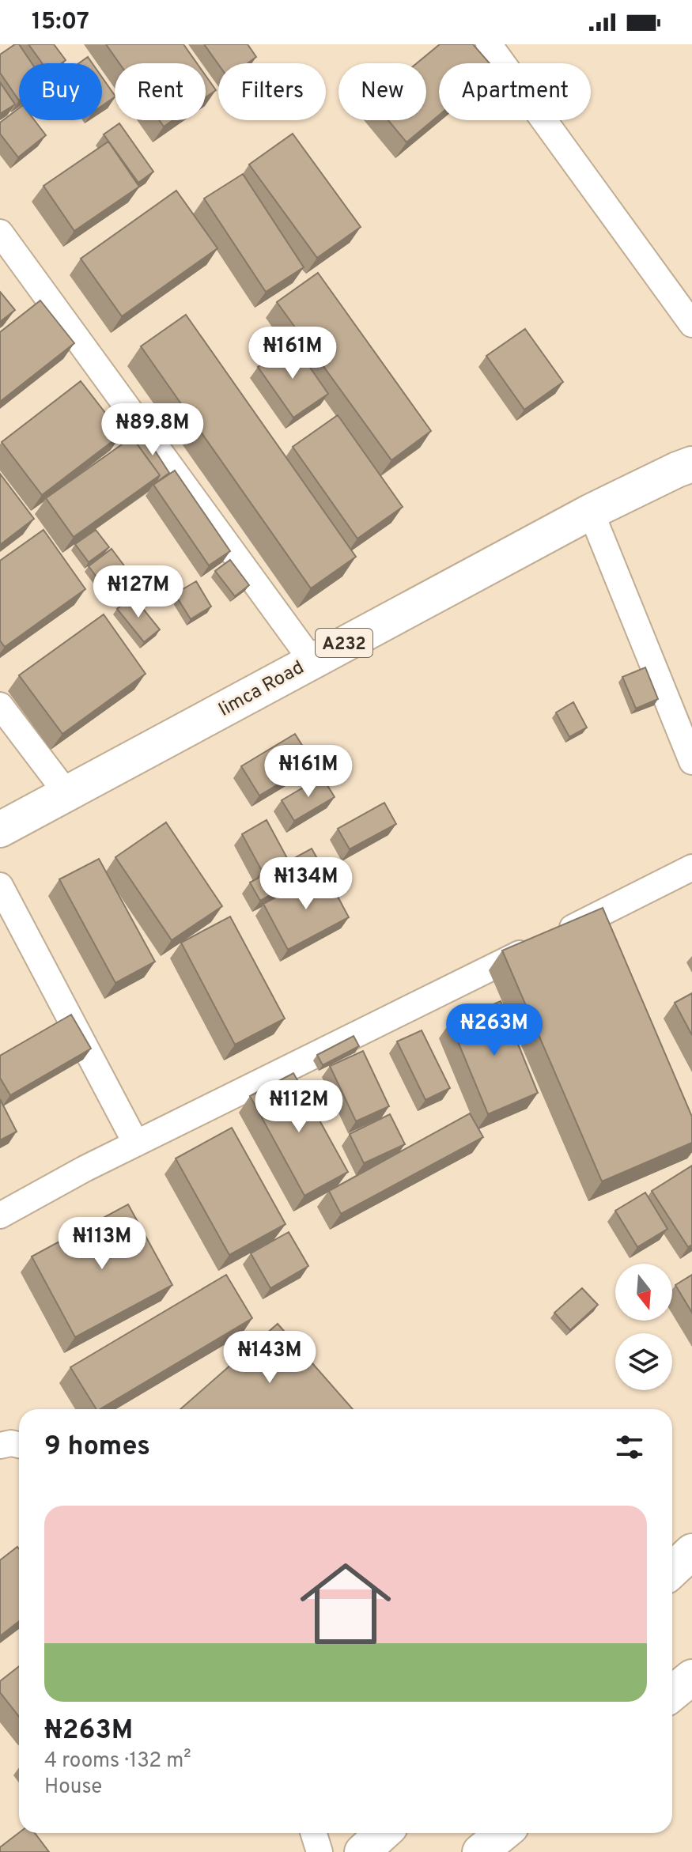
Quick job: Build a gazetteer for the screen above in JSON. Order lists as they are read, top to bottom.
{
  "streets": {
    "main road": ["A232", "limca Road"]
  },
  "north": "bottom",
  "page": {
    "status": "15:07",
    "chip": [
      "Buy",
      "Rent",
      "Filters",
      "New",
      "Apartment"
    ],
    "price": [
      "₦161M",
      "₦89.8M",
      "₦127M",
      "₦161M",
      "₦134M",
      "₦263M",
      "₦112M",
      "₦113M",
      "₦143M"
    ],
    "heading": "9 homes",
    "list": [
      {
        "name": "₦263M",
        "note": "4 rooms · 132 m² · House"
      }
    ]
  }
}
